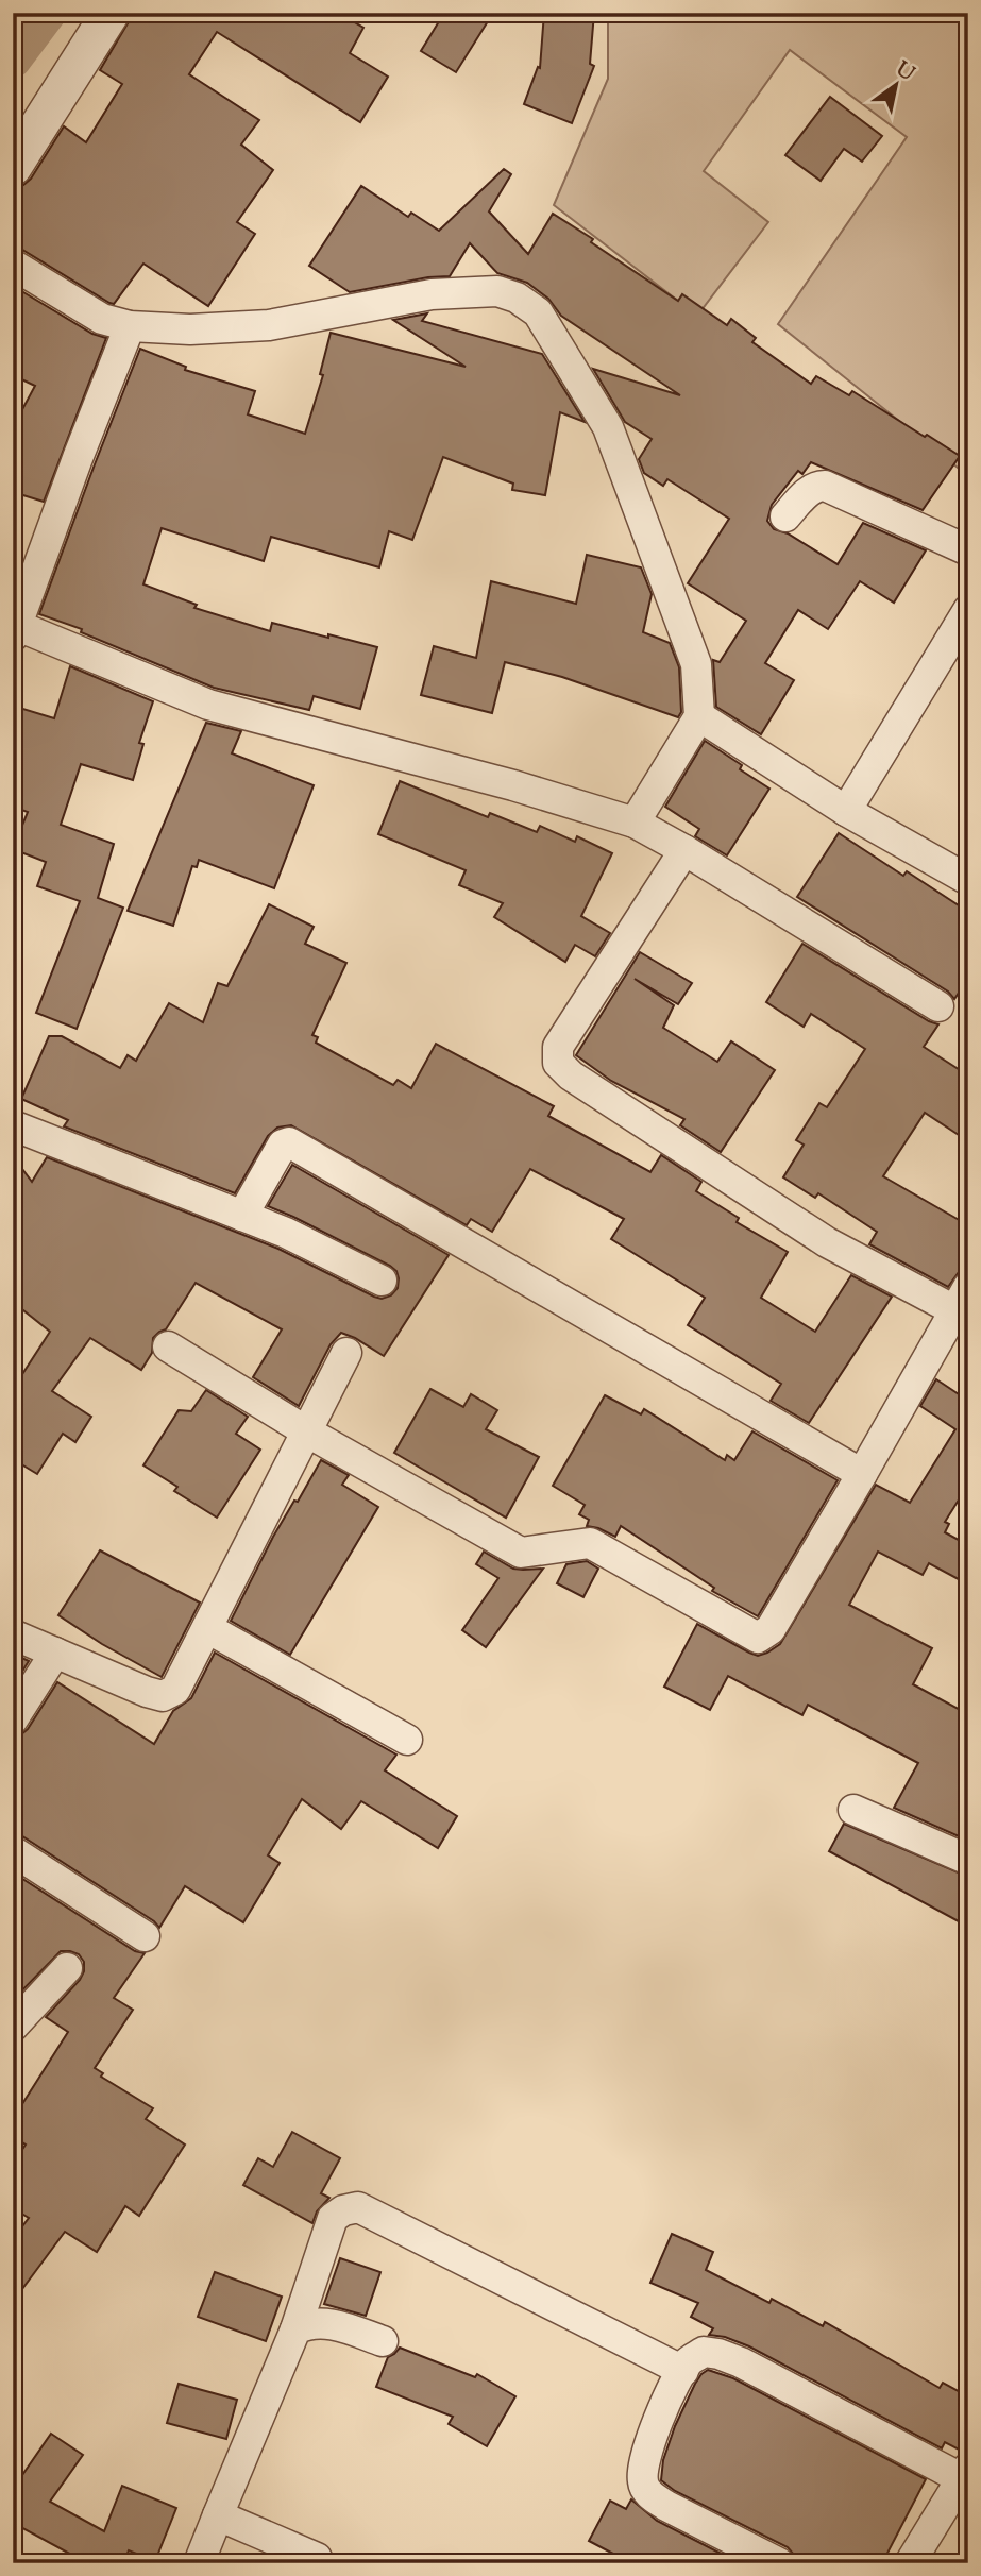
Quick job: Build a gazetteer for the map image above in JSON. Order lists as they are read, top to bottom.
{
  "north": "top right"
}
